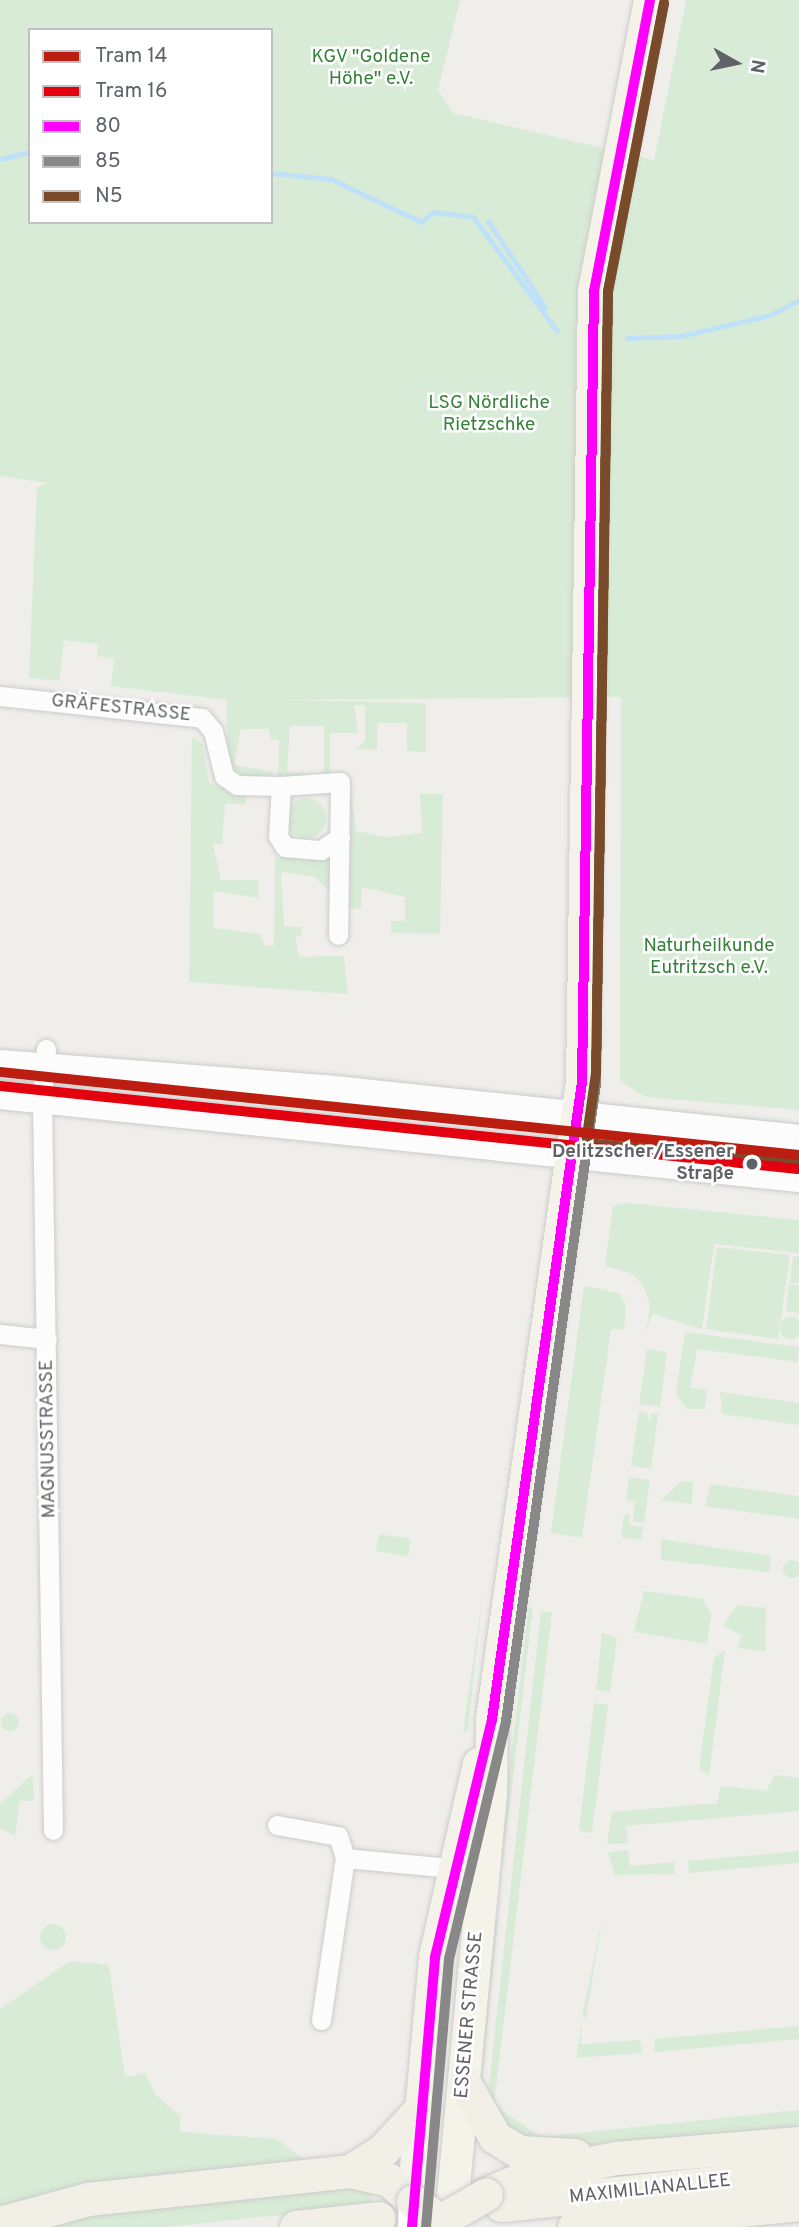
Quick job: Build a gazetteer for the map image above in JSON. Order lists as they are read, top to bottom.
{
  "streets": {
    "highway": ["MAXIMILIANALLEE"],
    "main road": ["ESSENER STRASSE"],
    "street": ["GRÄFESTRASSE", "MAGNUSSTRASSE"]
  },
  "parks": ["KGV \"Goldene Höhe\" e.V.", "LSG Nördliche Rietzschke", "Naturheilkunde Eutritzsch e.V."],
  "places": ["Delitzscher/Essener Straße"],
  "lines": [
    "transit line 80",
    "transit line 85",
    "transit line N5",
    "tram line 14",
    "tram line 16"
  ],
  "legend": [
    "Tram 14",
    "Tram 16",
    "80",
    "85",
    "N5"
  ],
  "north": "right"
}
